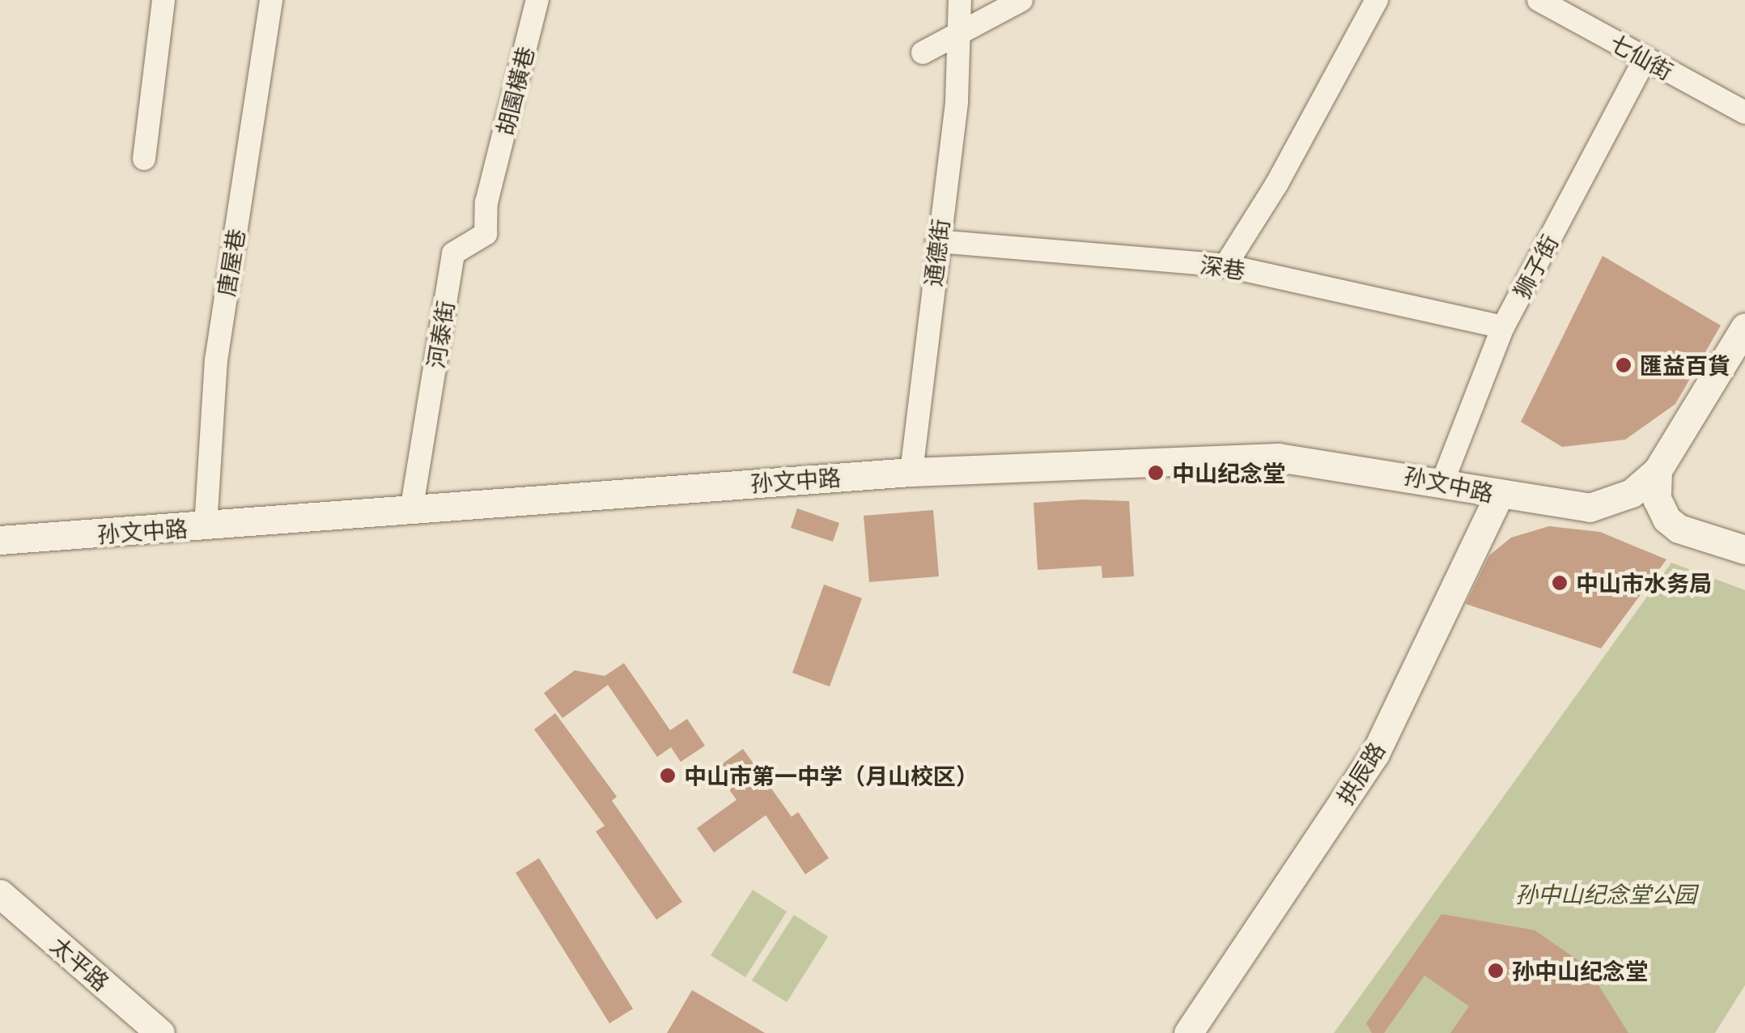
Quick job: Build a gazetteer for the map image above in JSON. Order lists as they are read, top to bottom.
{
  "streets": {
    "street": [
      "七仙街",
      "胡園橫巷",
      "通德街",
      "唐屋巷",
      "狮子街",
      "深巷",
      "河泰街",
      "孙文中路",
      "拱辰路",
      "太平路"
    ]
  },
  "crossings": [
    ["七仙街", "狮子街"],
    ["胡園橫巷", "河泰街"],
    ["通德街", "深巷"],
    ["通德街", "孙文中路"],
    ["唐屋巷", "孙文中路"],
    ["狮子街", "深巷"],
    ["狮子街", "孙文中路"],
    ["河泰街", "孙文中路"],
    ["孙文中路", "拱辰路"]
  ],
  "parks": ["孙中山纪念堂公园"],
  "places": [
    "匯益百貨",
    "中山纪念堂",
    "中山市水务局",
    "中山市第一中学（月山校区）",
    "孙中山纪念堂"
  ]
}
